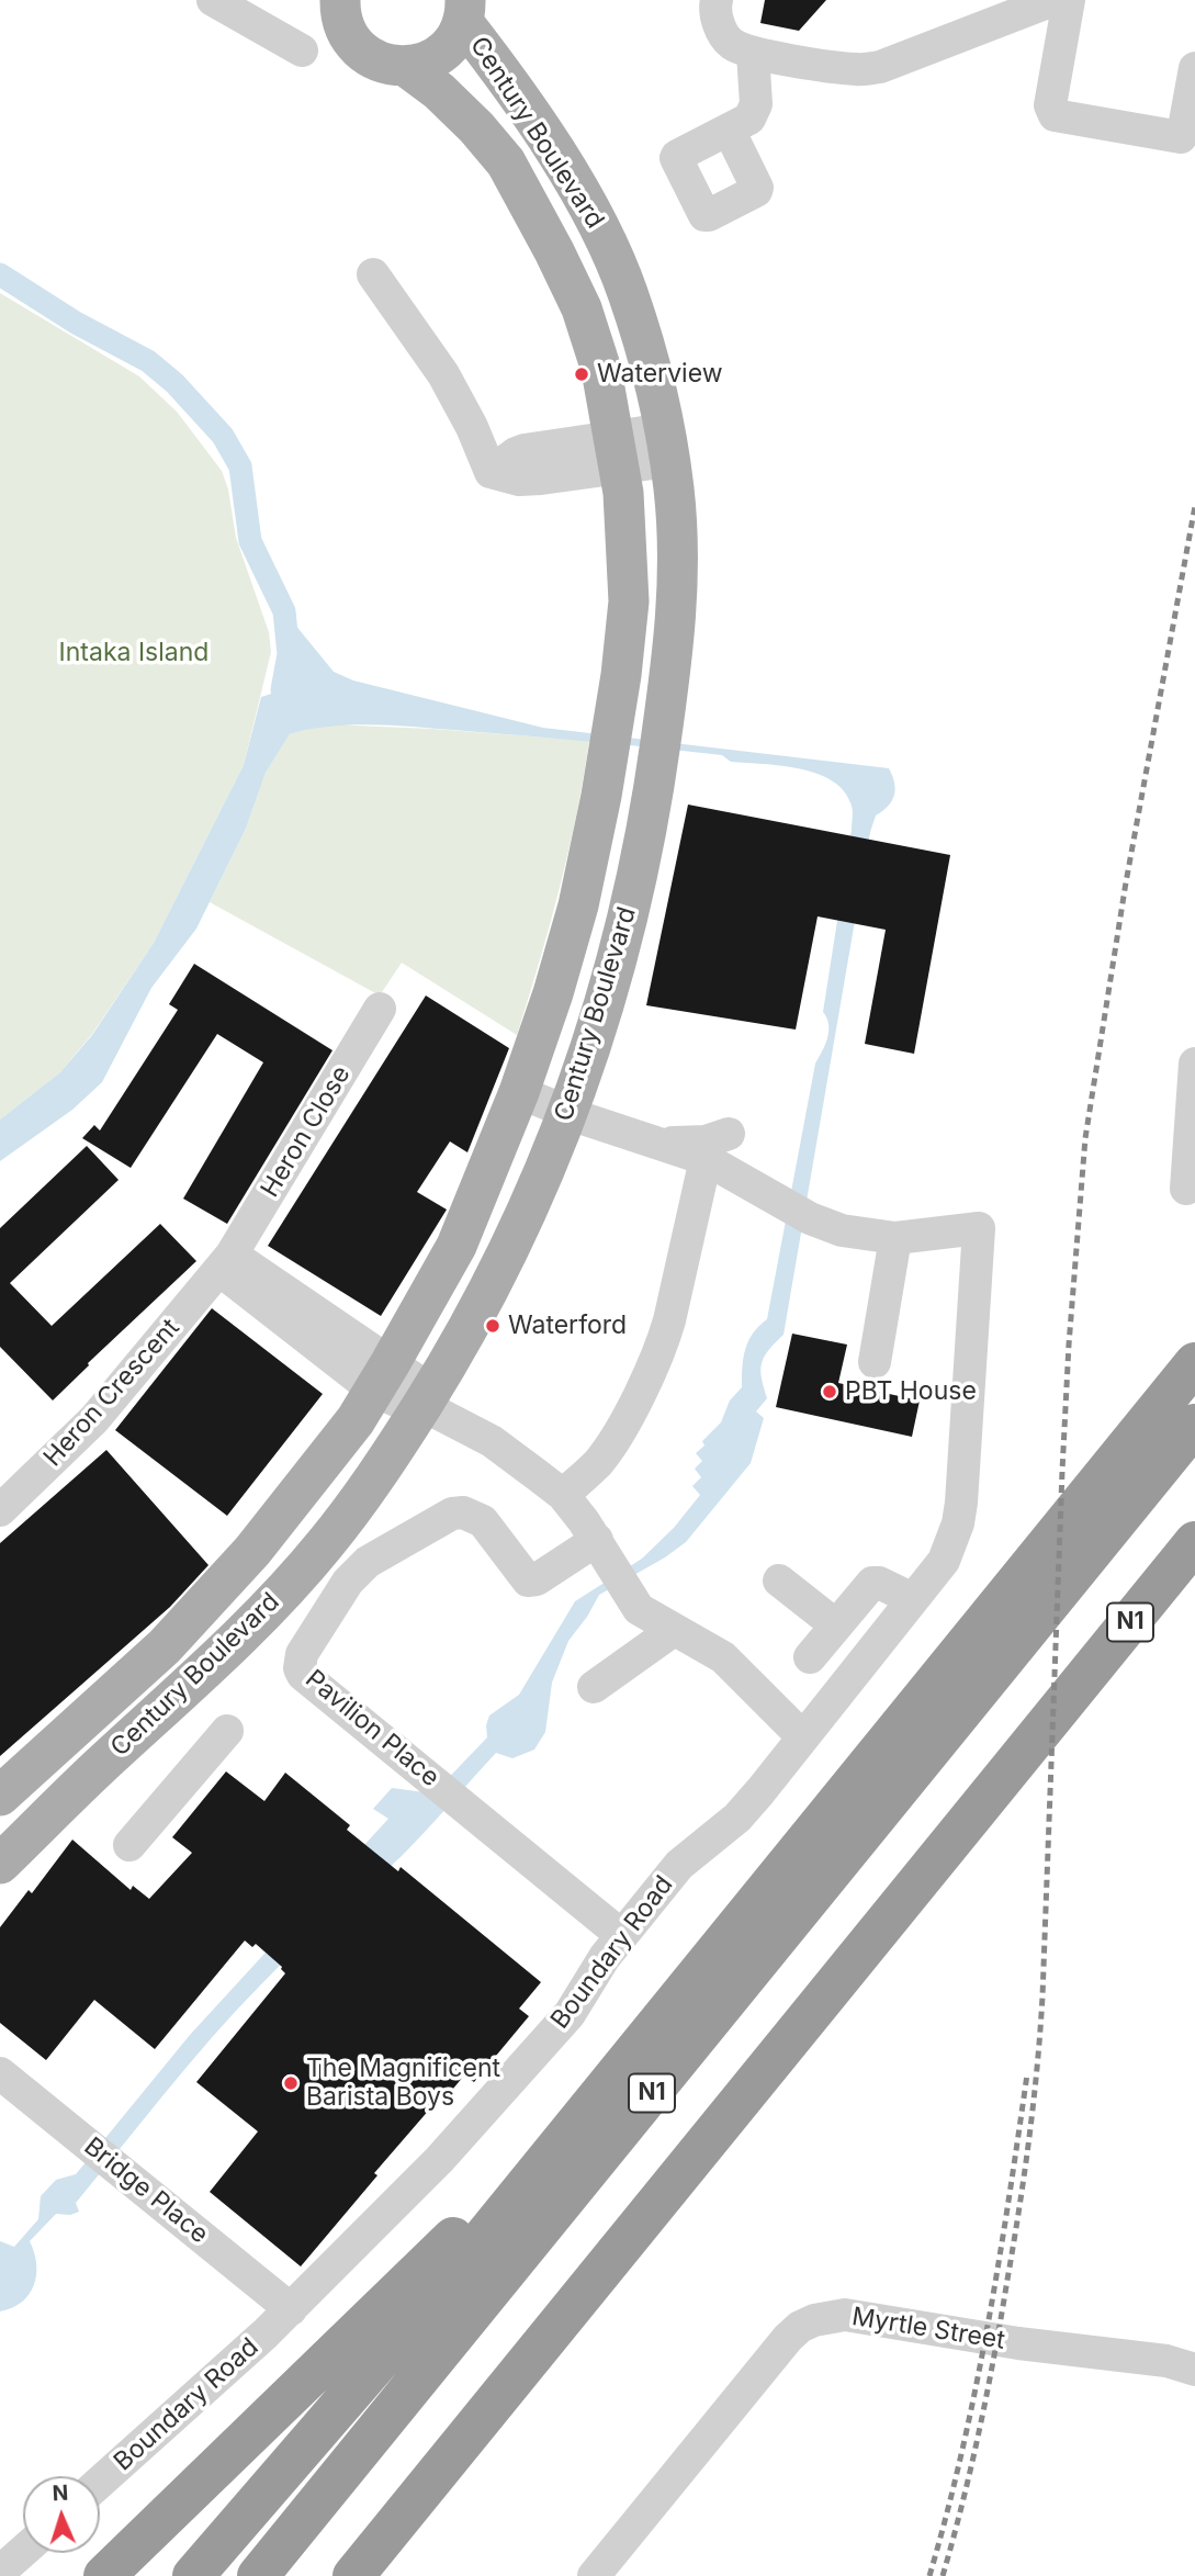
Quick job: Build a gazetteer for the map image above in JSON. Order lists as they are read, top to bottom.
{
  "streets": {
    "highway": ["N1"],
    "main road": ["Century Boulevard"],
    "street": [
      "Heron Close",
      "Heron Crescent",
      "Pavilion Place",
      "Boundary Road",
      "Bridge Place",
      "Myrtle Street"
    ]
  },
  "crossings": [
    ["Heron Close", "Heron Crescent"],
    ["Pavilion Place", "Boundary Road"],
    ["Boundary Road", "Bridge Place"]
  ],
  "parks": ["Intaka Island"],
  "places": [
    "Waterview",
    "Waterford",
    "PBT House",
    "The Magnificent Barista Boys"
  ],
  "north": "top"
}
